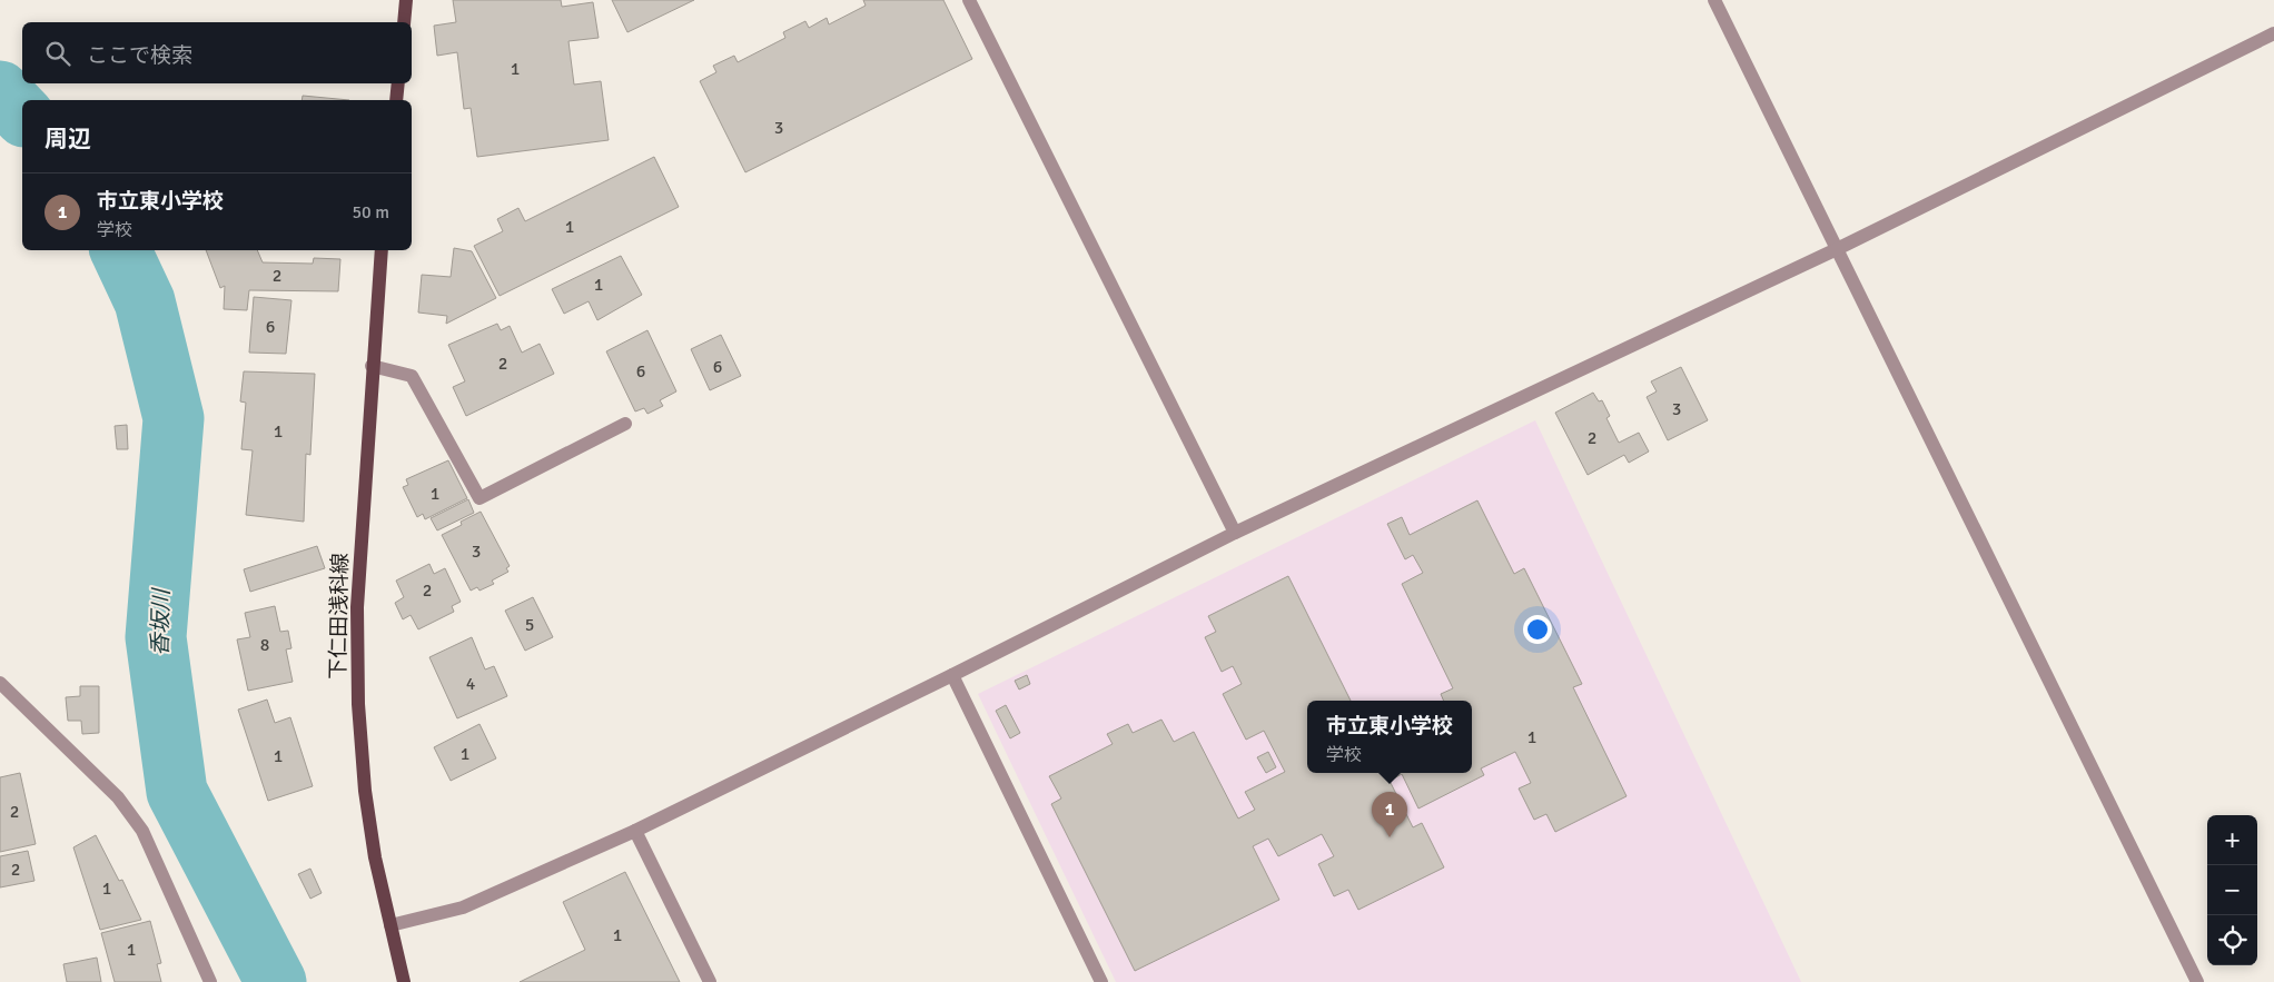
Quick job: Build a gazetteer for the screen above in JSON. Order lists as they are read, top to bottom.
{
  "streets": {
    "main road": ["下仁田浅科線"]
  },
  "water": ["香坂川"],
  "house_numbers": [
    "1",
    "3",
    "1",
    "2",
    "1",
    "6",
    "2",
    "6",
    "6",
    "3",
    "1",
    "2",
    "1",
    "3",
    "2",
    "5",
    "8",
    "4",
    "1",
    "1",
    "1",
    "2",
    "2",
    "1",
    "1",
    "1"
  ],
  "page": {
    "search": "ここで検索",
    "heading": "周辺",
    "list": [
      {
        "mark": "1",
        "name": "市立東小学校",
        "note": "学校",
        "value": "50 m"
      }
    ],
    "popup": ["市立東小学校", "学校"],
    "pins": "1",
    "map_buttons": ["+", "−"]
  }
}
